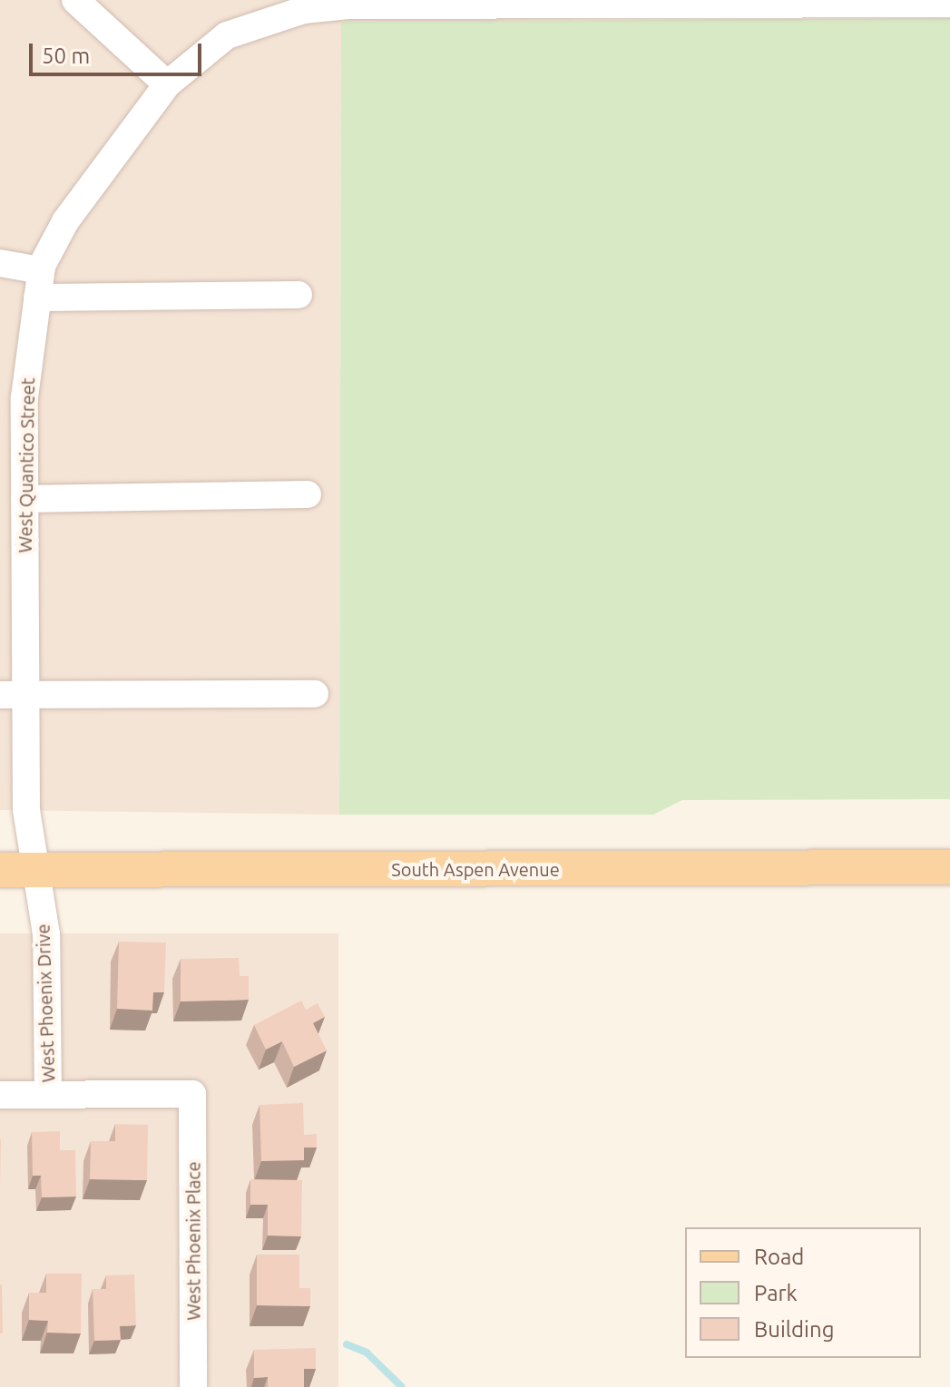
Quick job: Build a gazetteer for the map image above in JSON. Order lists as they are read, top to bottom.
{
  "streets": {
    "main road": ["South Aspen Avenue"],
    "street": ["West Quantico Street", "West Phoenix Drive", "West Phoenix Place"]
  },
  "crossings": [
    ["West Quantico Street", "South Aspen Avenue"],
    ["West Quantico Street", "West Phoenix Drive"],
    ["South Aspen Avenue", "West Phoenix Drive"],
    ["West Phoenix Drive", "West Phoenix Place"]
  ],
  "legend": ["Road", "Park", "Building"],
  "scale_bar": "50 m"
}
